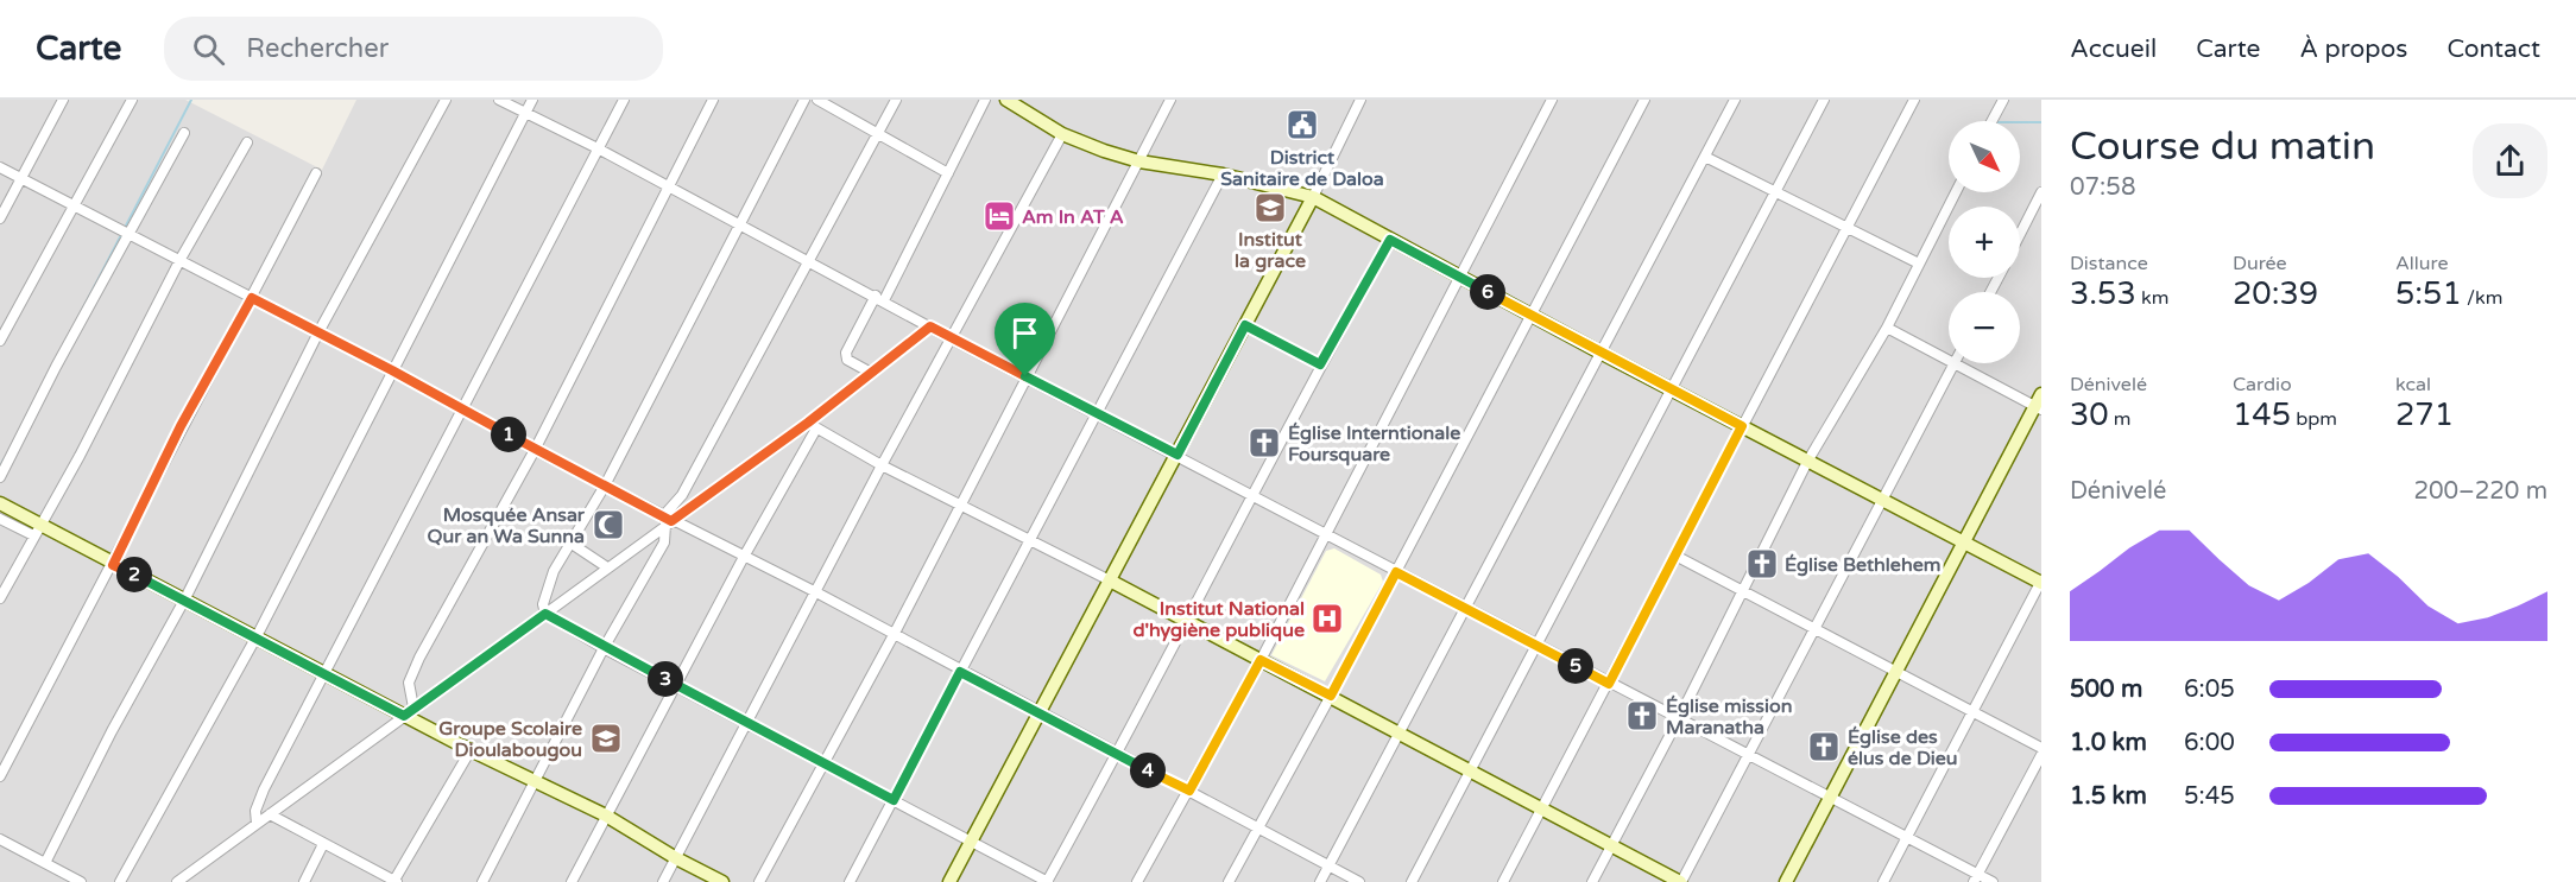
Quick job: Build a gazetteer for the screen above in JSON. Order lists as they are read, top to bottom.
{
  "places": {
    "public building": ["District Sanitaire de Daloa"],
    "school or university": ["Institut la grace", "Groupe Scolaire Dioulabougou"],
    "hotel": ["Am In AT A"],
    "church": [
      "Église Interntionale Foursquare",
      "Église Bethlehem",
      "Église mission Maranatha",
      "Église des élus de Dieu"
    ],
    "mosque": ["Mosquée Ansar Qur an Wa Sunna"],
    "hospital": ["Institut National d'hygiène publique"]
  },
  "north": "bottom right",
  "page": {
    "header": "Carte",
    "search": "Rechercher",
    "nav": [
      "Accueil",
      "Carte",
      "À propos",
      "Contact"
    ],
    "heading": ["Course du matin", "07:58"],
    "map_buttons": ["+", "−"],
    "stats": [
      ["Distance", "3.53 km"],
      ["Durée", "20:39"],
      ["Allure", "5:51 /km"],
      ["Dénivelé", "30 m"],
      ["Cardio", "145 bpm"],
      ["kcal", "271"]
    ],
    "pins": [
      "6",
      "1",
      "2",
      "5",
      "3",
      "4"
    ],
    "chart": ["Dénivelé", "200–220 m"],
    "list": [
      {
        "name": "500 m",
        "note": "6:05"
      },
      {
        "name": "1.0 km",
        "note": "6:00"
      },
      {
        "name": "1.5 km",
        "note": "5:45"
      }
    ]
  }
}
